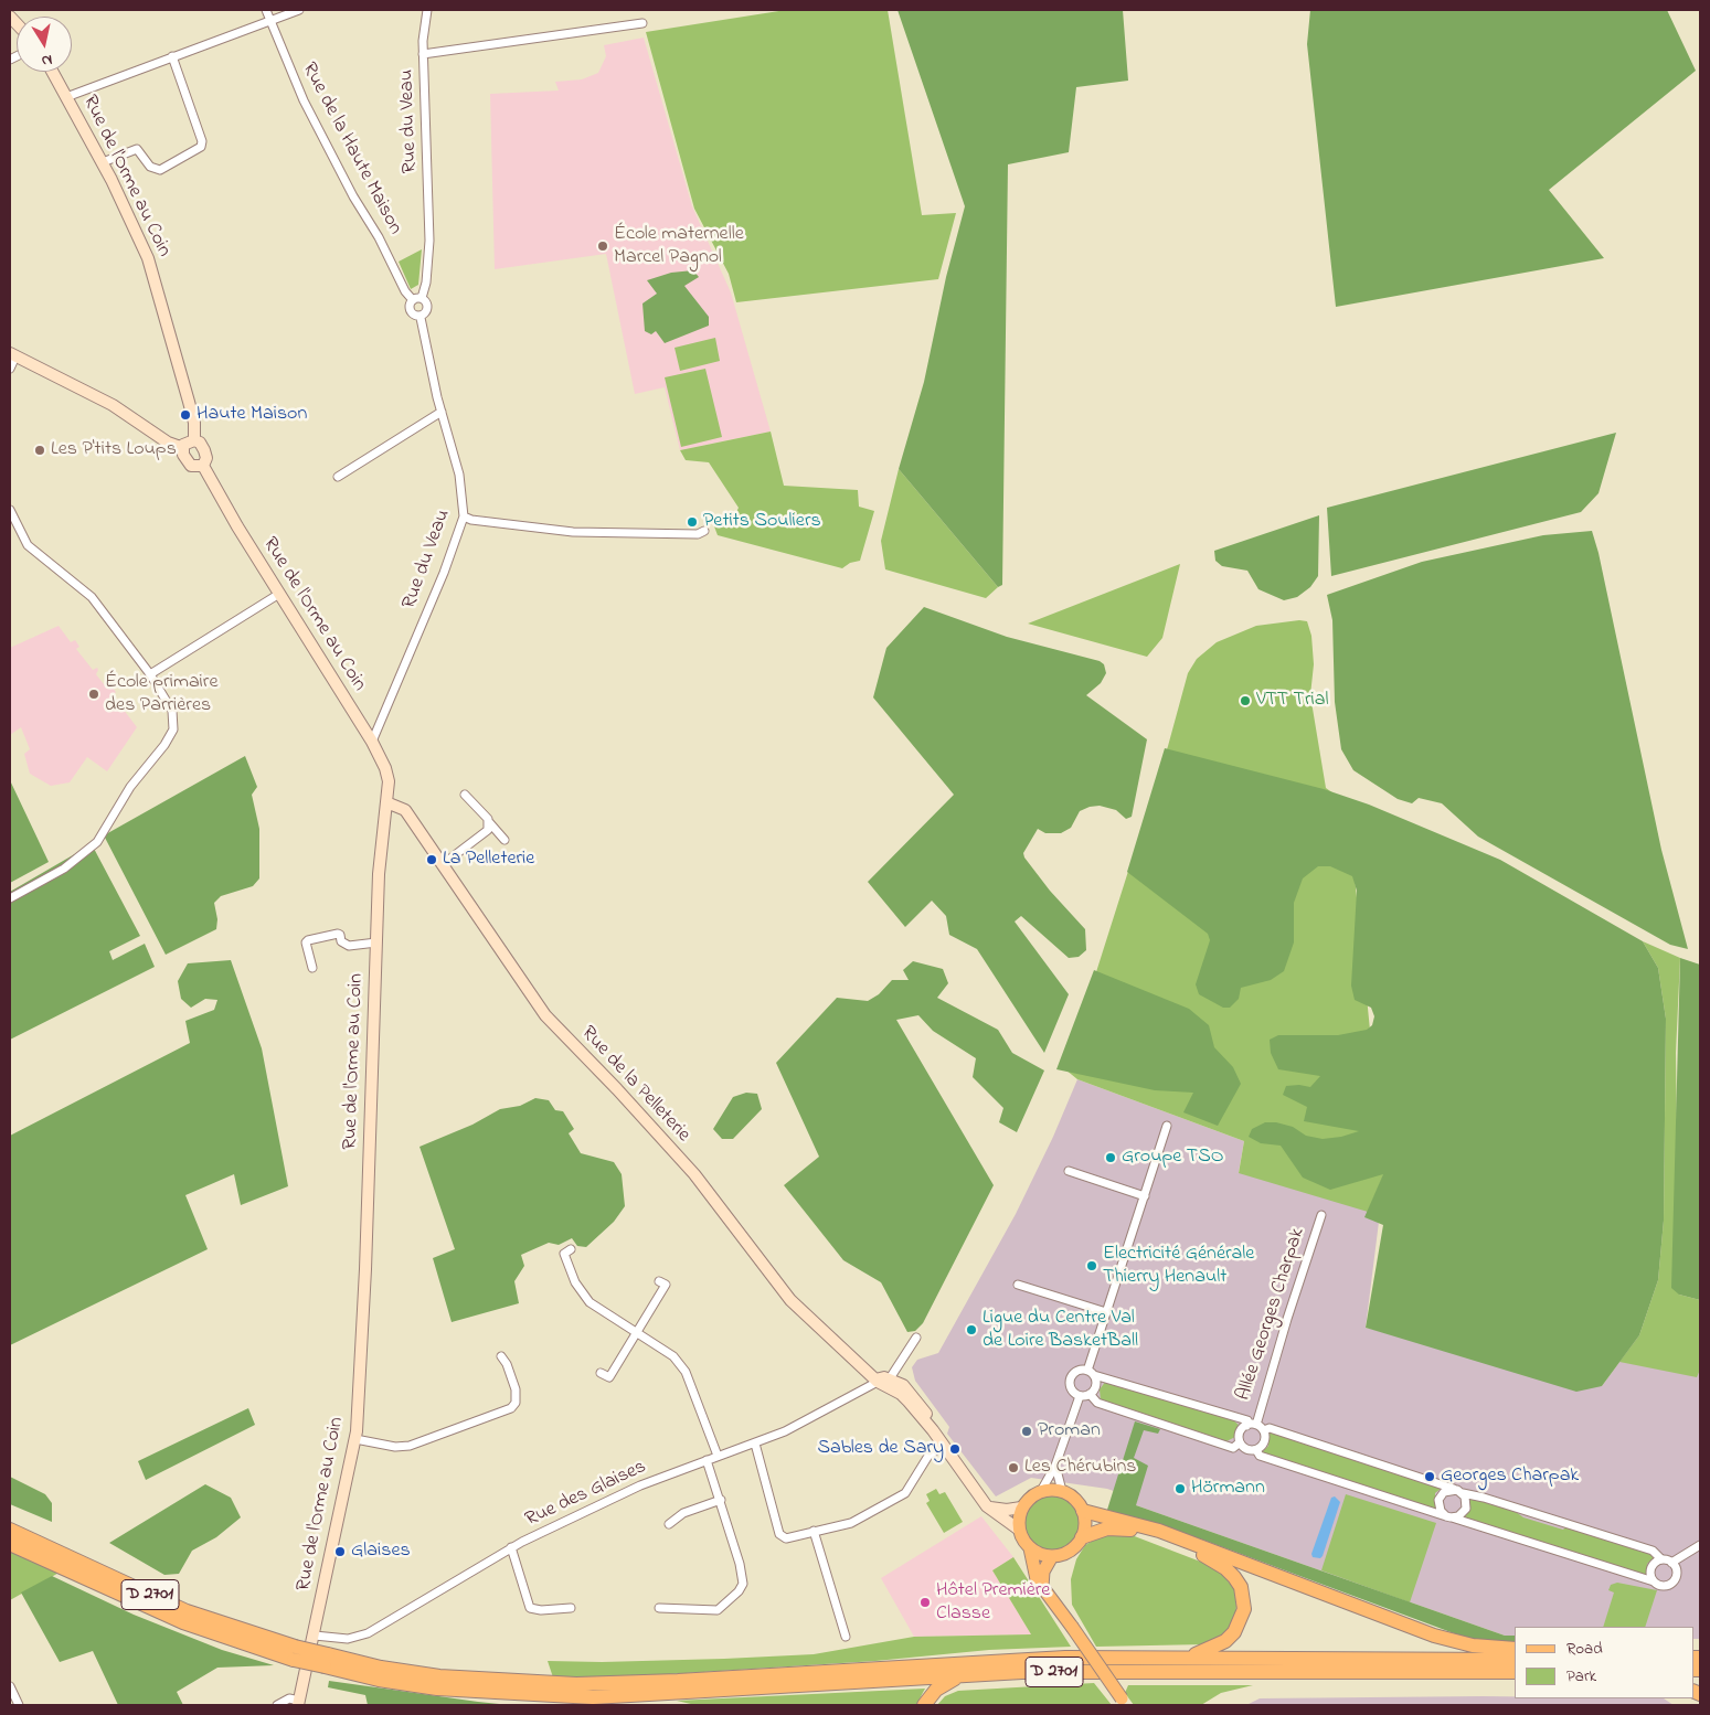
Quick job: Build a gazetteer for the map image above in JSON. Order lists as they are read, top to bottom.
{
  "streets": {
    "highway": ["D 2701"],
    "main road": ["Rue de l'Orme au Coin", "Rue de la Pelleterie"],
    "street": [
      "Rue du Veau",
      "Rue de la Haute Maison",
      "Allée Georges Charpak",
      "Rue des Glaises"
    ]
  },
  "crossings": [
    ["Rue du Veau", "Rue de la Haute Maison"],
    ["Rue du Veau", "Rue de l'Orme au Coin"],
    ["Rue de l'Orme au Coin", "Rue de la Pelleterie"],
    ["Rue de l'Orme au Coin", "Rue des Glaises"],
    ["Rue de la Pelleterie", "Rue des Glaises"]
  ],
  "places": [
    "École maternelle Marcel Pagnol",
    "Haute Maison",
    "Les P'tits Loups",
    "Petits Souliers",
    "École primaire des Parrières",
    "VTT Trial",
    "La Pelleterie",
    "Groupe TSO",
    "Electricité Générale Thierry Henault",
    "Ligue du Centre Val de Loire BasketBall",
    "Proman",
    "Sables de Sary",
    "Les Chérubins",
    "Georges Charpak",
    "Hörmann",
    "Glaises",
    "Hôtel Première Classe"
  ],
  "legend": ["Road", "Park"],
  "north": "bottom"
}
